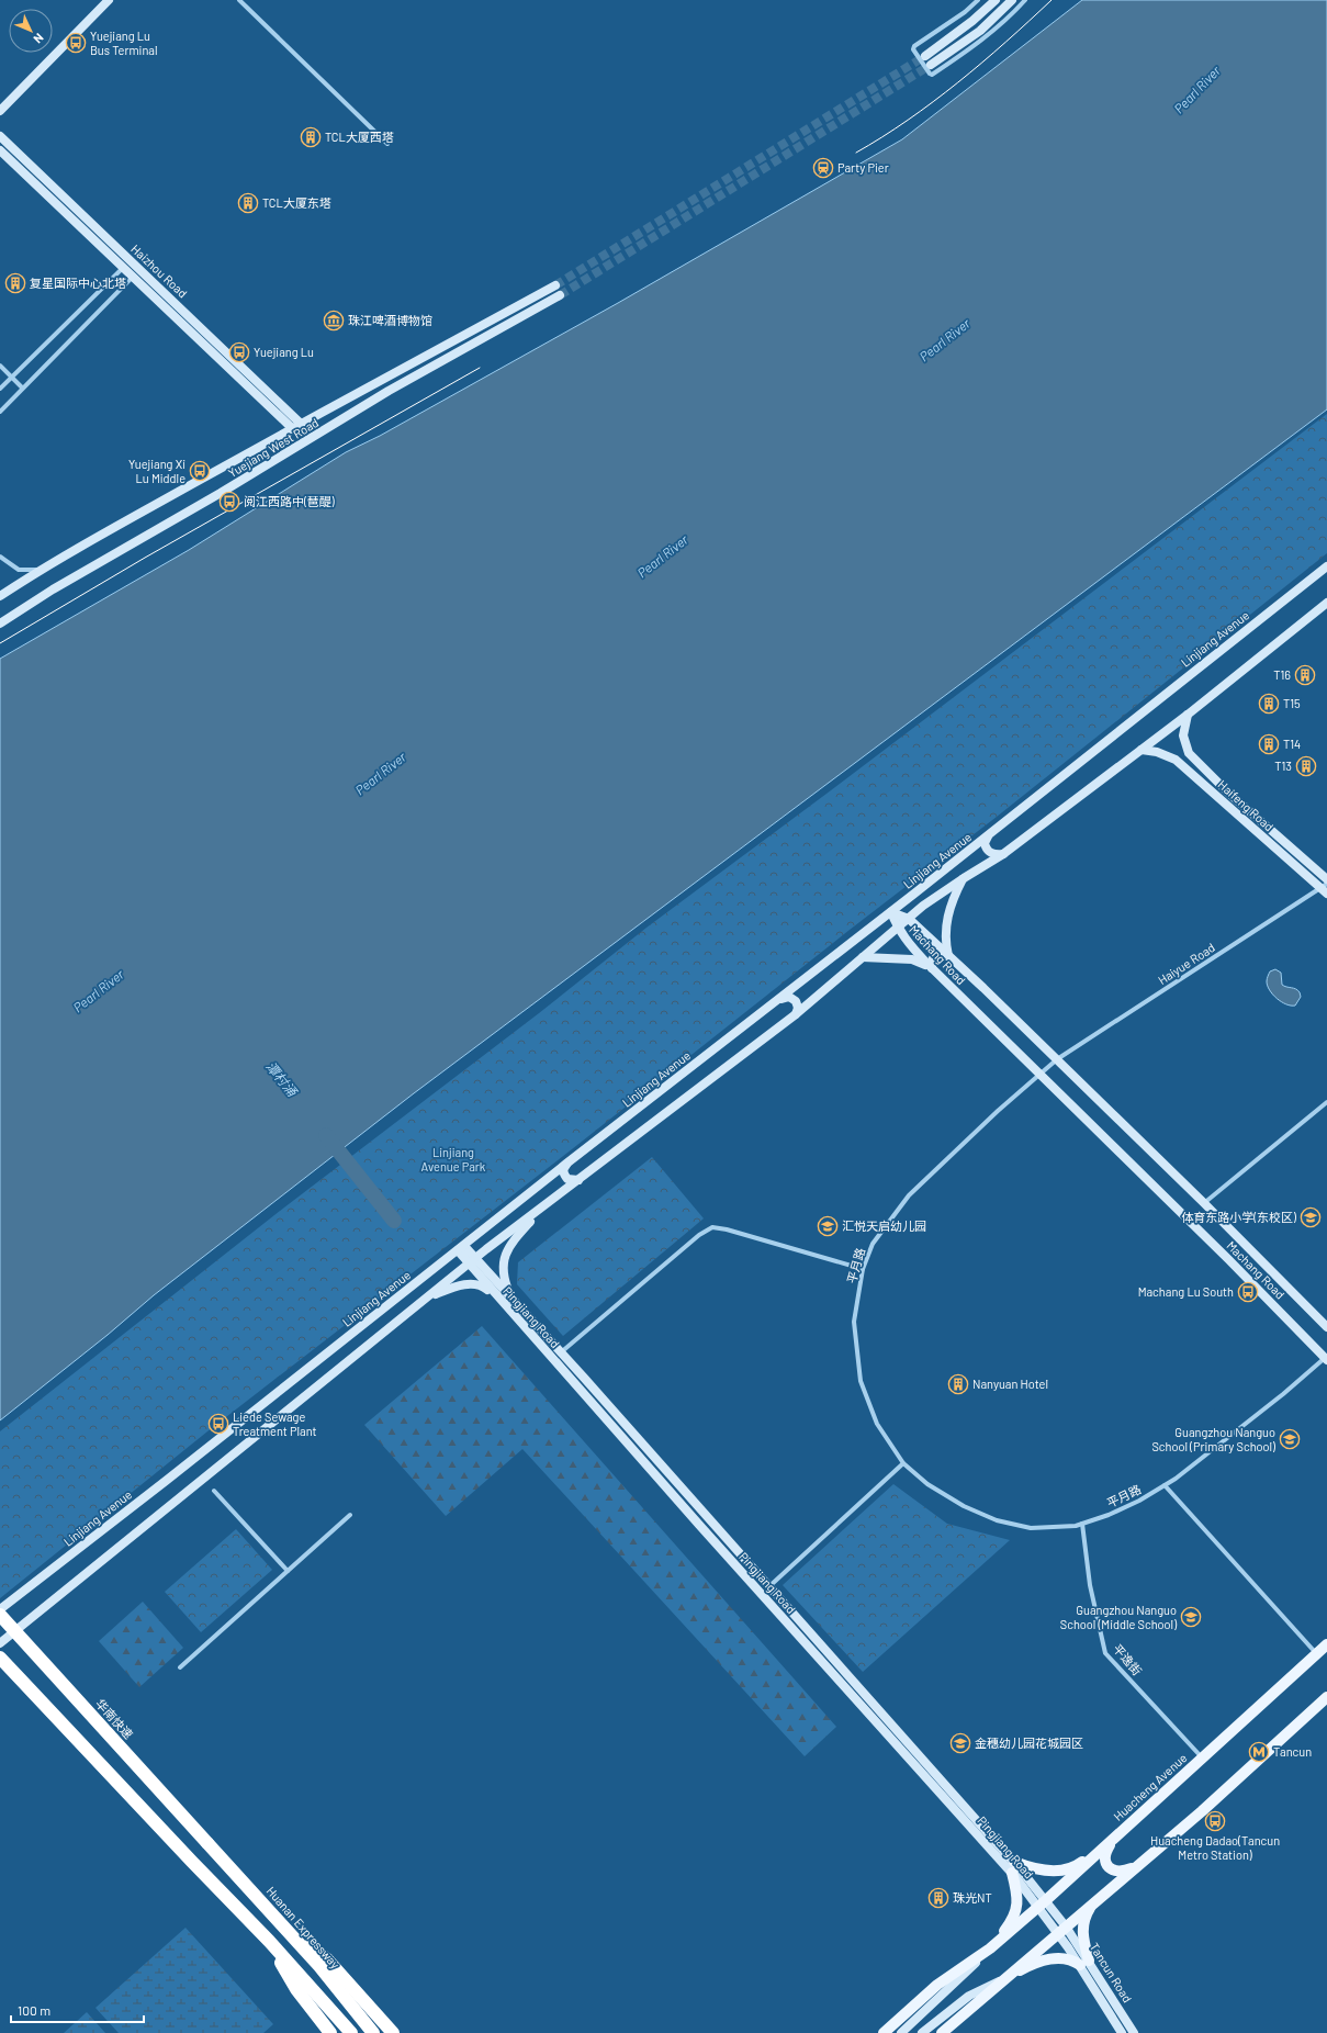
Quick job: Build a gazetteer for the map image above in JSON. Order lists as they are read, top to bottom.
{
  "streets": {
    "highway": ["华南快速", "Huanan Expressway"],
    "main road": [
      "Haizhou Road",
      "Yuejiang West Road",
      "Linjiang Avenue",
      "Haifeng Road",
      "Machang Road",
      "Pingjiang Road",
      "Huacheng Avenue",
      "Tancun Road"
    ],
    "street": ["Haiyue Road", "平月路", "平逸街"]
  },
  "crossings": [
    ["Haizhou Road", "Yuejiang West Road"],
    ["Linjiang Avenue", "Machang Road"],
    ["Linjiang Avenue", "Pingjiang Road"],
    ["Haifeng Road", "Haiyue Road"],
    ["Machang Road", "Haiyue Road"],
    ["Machang Road", "平月路"],
    ["Haiyue Road", "平月路"],
    ["平月路", "平逸街"],
    ["Pingjiang Road", "Huacheng Avenue"],
    ["Pingjiang Road", "Tancun Road"],
    ["平逸街", "Huacheng Avenue"],
    ["华南快速", "Huanan Expressway"]
  ],
  "water": ["Pearl River", "潭村涌"],
  "parks": ["Linjiang Avenue Park"],
  "places": {
    "bus stop": [
      "Yuejiang Lu Bus Terminal",
      "Yuejiang Lu",
      "Yuejiang Xi Lu Middle",
      "阅江西路中(琶醍)",
      "Machang Lu South",
      "Liede Sewage Treatment Plant",
      "Huacheng Dadao(Tancun Metro Station)"
    ],
    "building": [
      "TCL大厦西塔",
      "TCL大厦东塔",
      "复星国际中心北塔",
      "T16",
      "T15",
      "T14",
      "T13",
      "Nanyuan Hotel",
      "珠光NT"
    ],
    "station": ["Party Pier"],
    "museum": ["珠江啤酒博物馆"],
    "school or university": [
      "体育东路小学(东校区)",
      "汇悦天启幼儿园",
      "Guangzhou Nanguo School (Primary School)",
      "Guangzhou Nanguo School (Middle School)",
      "金穗幼儿园花城园区"
    ],
    "metro station": ["Tancun"]
  },
  "scale_bar": "100 m",
  "north": "bottom right"
}
